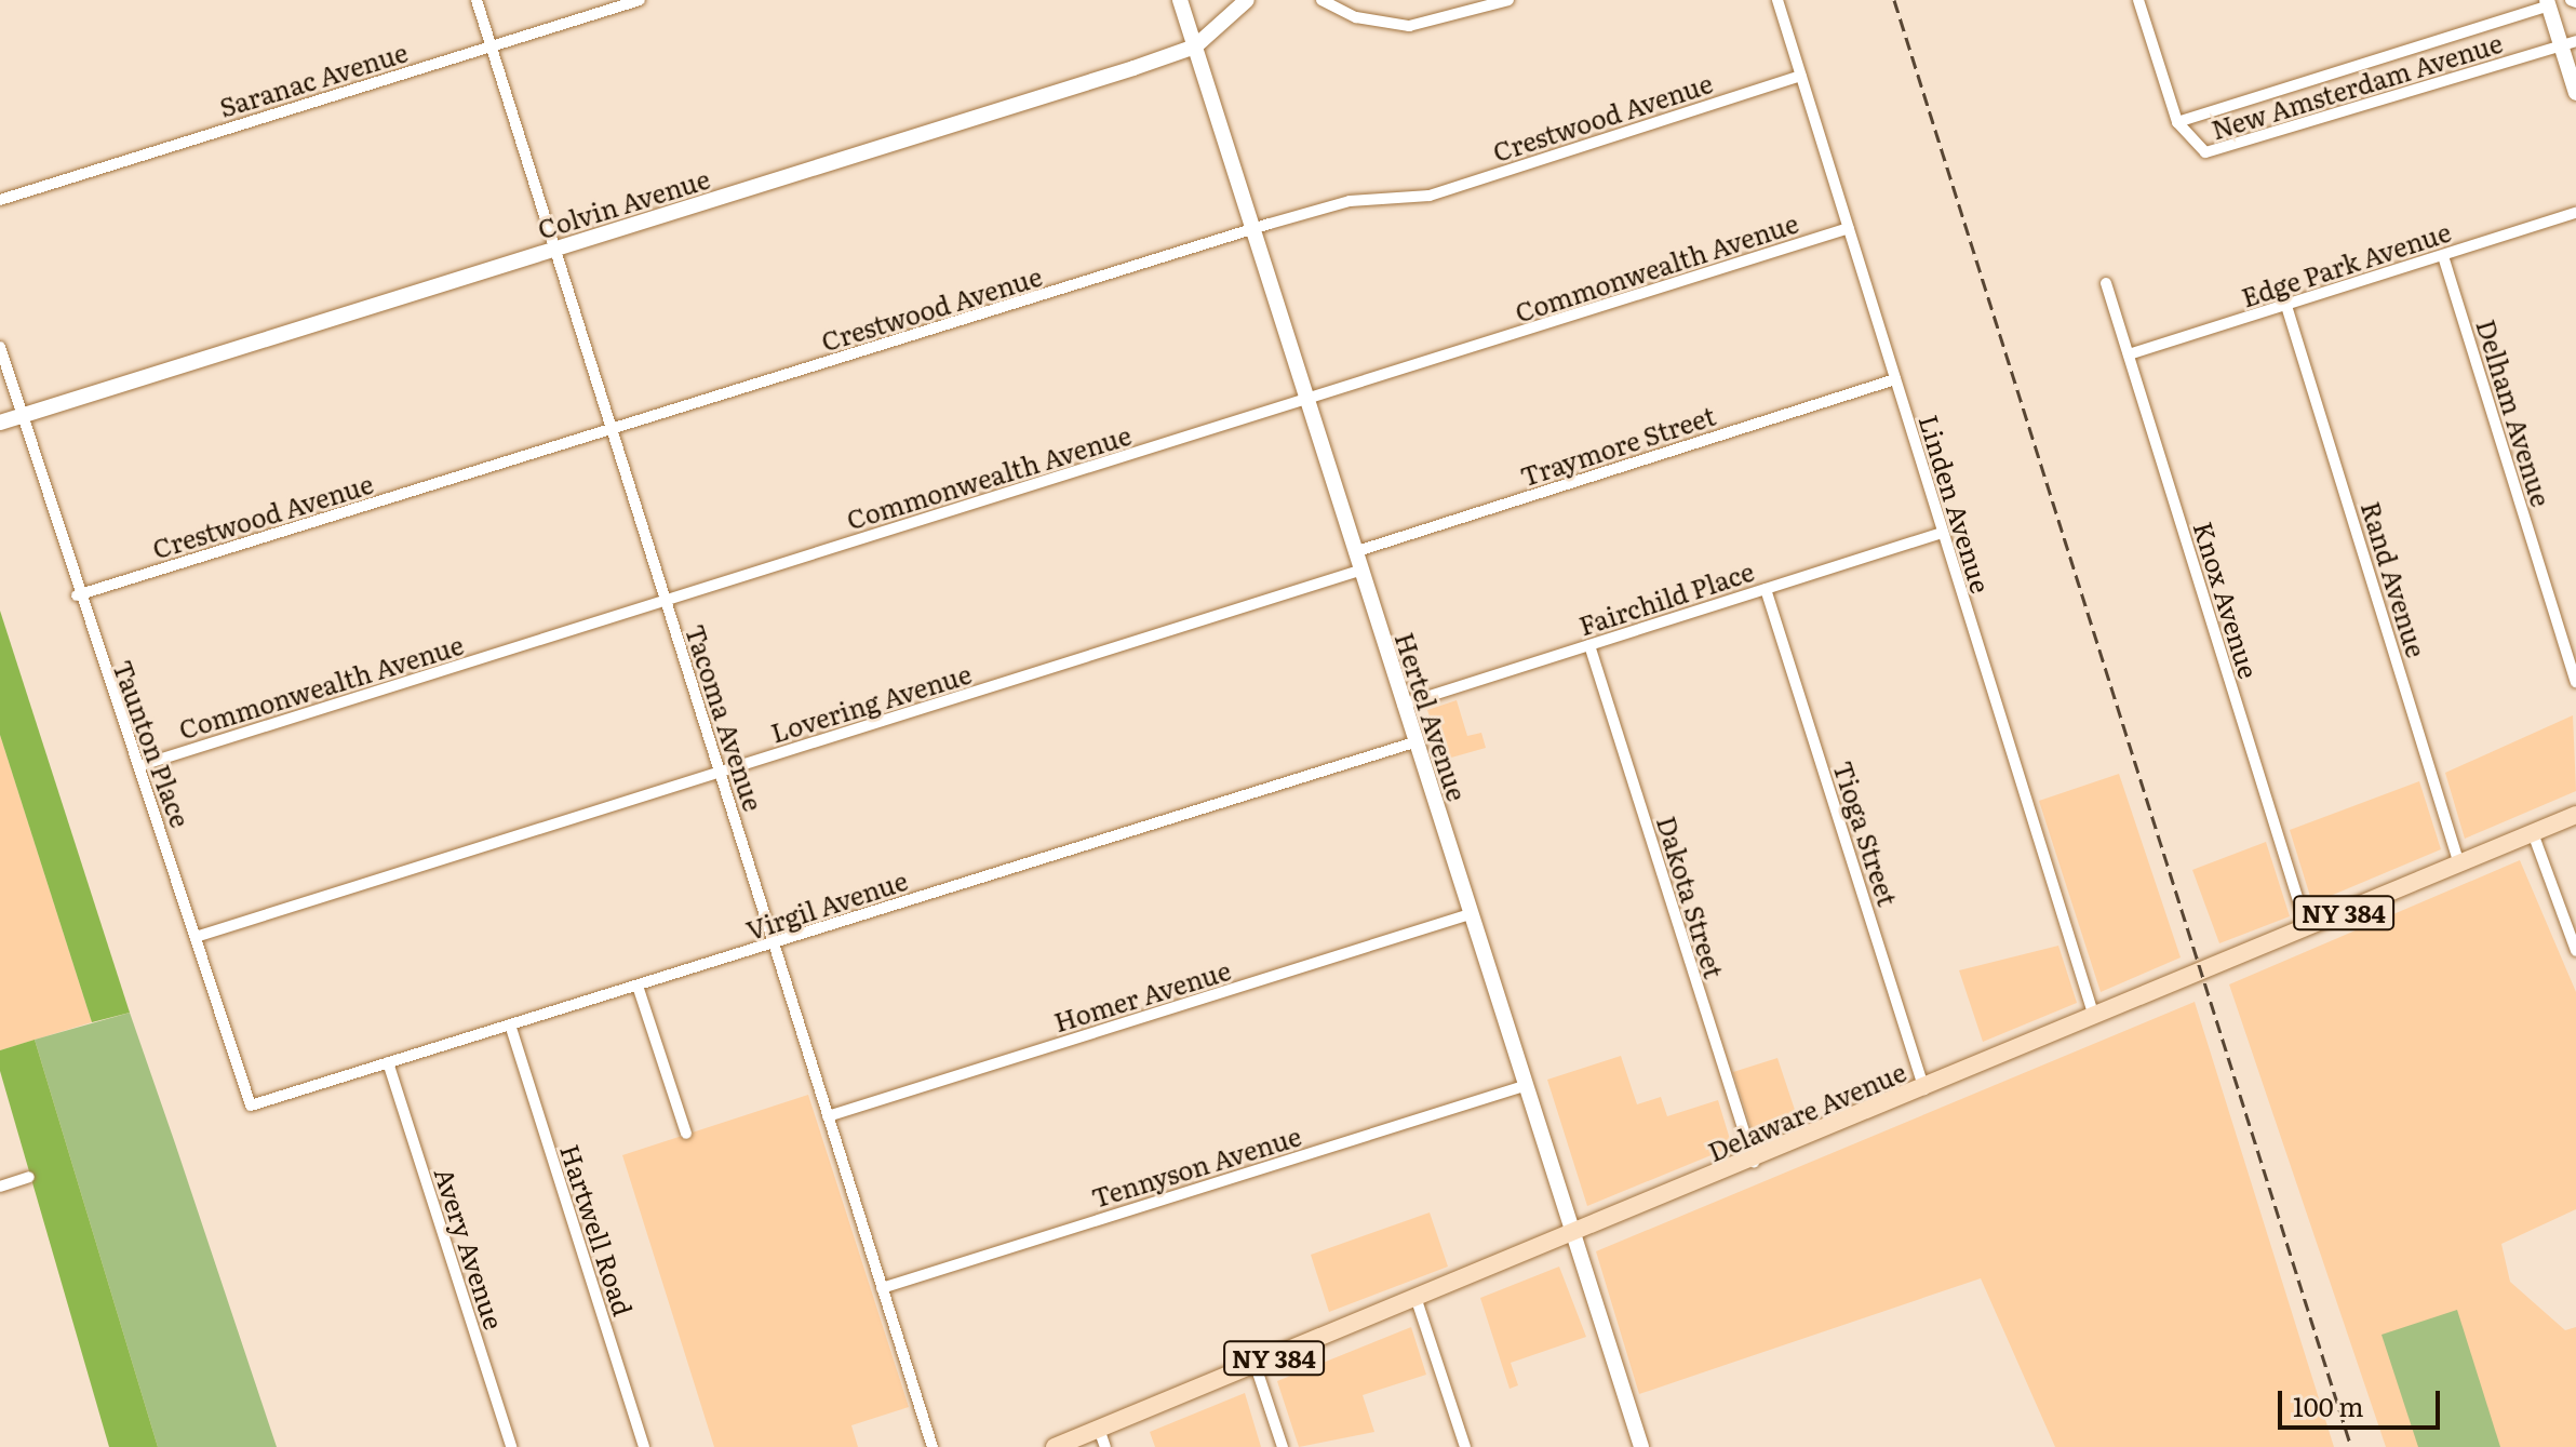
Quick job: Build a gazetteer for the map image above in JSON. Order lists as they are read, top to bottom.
{
  "streets": {
    "main road": ["NY 384", "Delaware Avenue"],
    "street": [
      "Saranac Avenue",
      "New Amsterdam Avenue",
      "Crestwood Avenue",
      "Colvin Avenue",
      "Edge Park Avenue",
      "Commonwealth Avenue",
      "Delham Avenue",
      "Traymore Street",
      "Linden Avenue",
      "Rand Avenue",
      "Fairchild Place",
      "Knox Avenue",
      "Lovering Avenue",
      "Hertel Avenue",
      "Tacoma Avenue",
      "Taunton Place",
      "Tioga Street",
      "Dakota Street",
      "Virgil Avenue",
      "Homer Avenue",
      "Tennyson Avenue",
      "Hartwell Road",
      "Avery Avenue"
    ]
  },
  "crossings": [
    ["Saranac Avenue", "Tacoma Avenue"],
    ["Crestwood Avenue", "Linden Avenue"],
    ["Crestwood Avenue", "Hertel Avenue"],
    ["Crestwood Avenue", "Tacoma Avenue"],
    ["Crestwood Avenue", "Taunton Place"],
    ["Colvin Avenue", "Hertel Avenue"],
    ["Colvin Avenue", "Tacoma Avenue"],
    ["Colvin Avenue", "Taunton Place"],
    ["Edge Park Avenue", "Delham Avenue"],
    ["Edge Park Avenue", "Rand Avenue"],
    ["Edge Park Avenue", "Knox Avenue"],
    ["Commonwealth Avenue", "Linden Avenue"],
    ["Commonwealth Avenue", "Hertel Avenue"],
    ["Commonwealth Avenue", "Tacoma Avenue"],
    ["Commonwealth Avenue", "Taunton Place"],
    ["Traymore Street", "Linden Avenue"],
    ["Traymore Street", "Hertel Avenue"],
    ["Linden Avenue", "Fairchild Place"],
    ["Linden Avenue", "Delaware Avenue"],
    ["Rand Avenue", "Delaware Avenue"],
    ["Fairchild Place", "Hertel Avenue"],
    ["Fairchild Place", "Tioga Street"],
    ["Fairchild Place", "Dakota Street"],
    ["Knox Avenue", "Delaware Avenue"],
    ["Lovering Avenue", "Hertel Avenue"],
    ["Lovering Avenue", "Tacoma Avenue"],
    ["Lovering Avenue", "Taunton Place"],
    ["Hertel Avenue", "Virgil Avenue"],
    ["Hertel Avenue", "Homer Avenue"],
    ["Hertel Avenue", "Delaware Avenue"],
    ["Hertel Avenue", "Tennyson Avenue"],
    ["Tacoma Avenue", "Virgil Avenue"],
    ["Tacoma Avenue", "Homer Avenue"],
    ["Tacoma Avenue", "Tennyson Avenue"],
    ["Taunton Place", "Virgil Avenue"],
    ["Tioga Street", "Delaware Avenue"],
    ["Dakota Street", "Delaware Avenue"],
    ["Virgil Avenue", "Hartwell Road"],
    ["Virgil Avenue", "Avery Avenue"]
  ],
  "scale_bar": "100 m"
}
